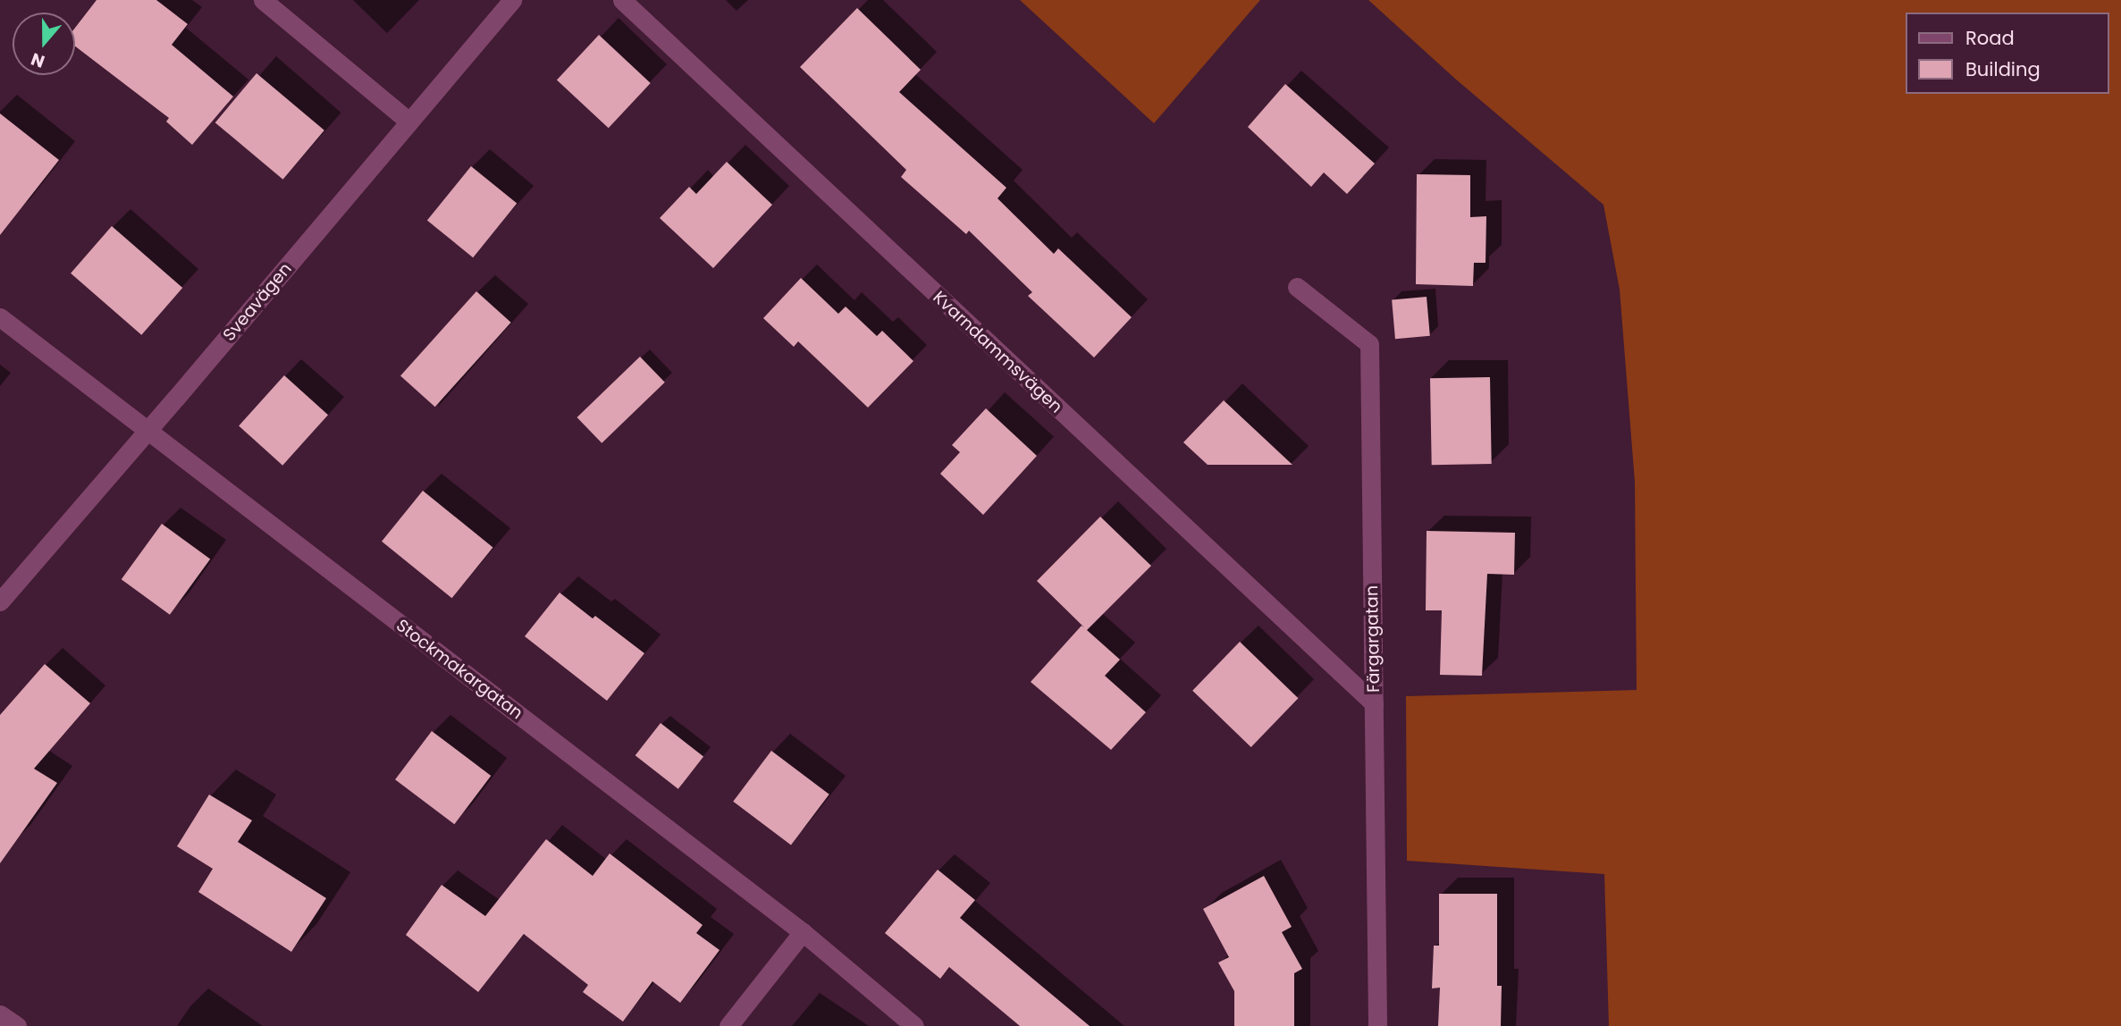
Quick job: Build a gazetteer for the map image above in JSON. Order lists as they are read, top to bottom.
{
  "streets": {
    "street": [
      "Sveavägen",
      "Kvarndammsvägen",
      "Färgargatan",
      "Stockmakargatan"
    ]
  },
  "crossings": [
    ["Sveavägen", "Stockmakargatan"],
    ["Kvarndammsvägen", "Färgargatan"]
  ],
  "legend": ["Road", "Building"],
  "north": "bottom"
}
